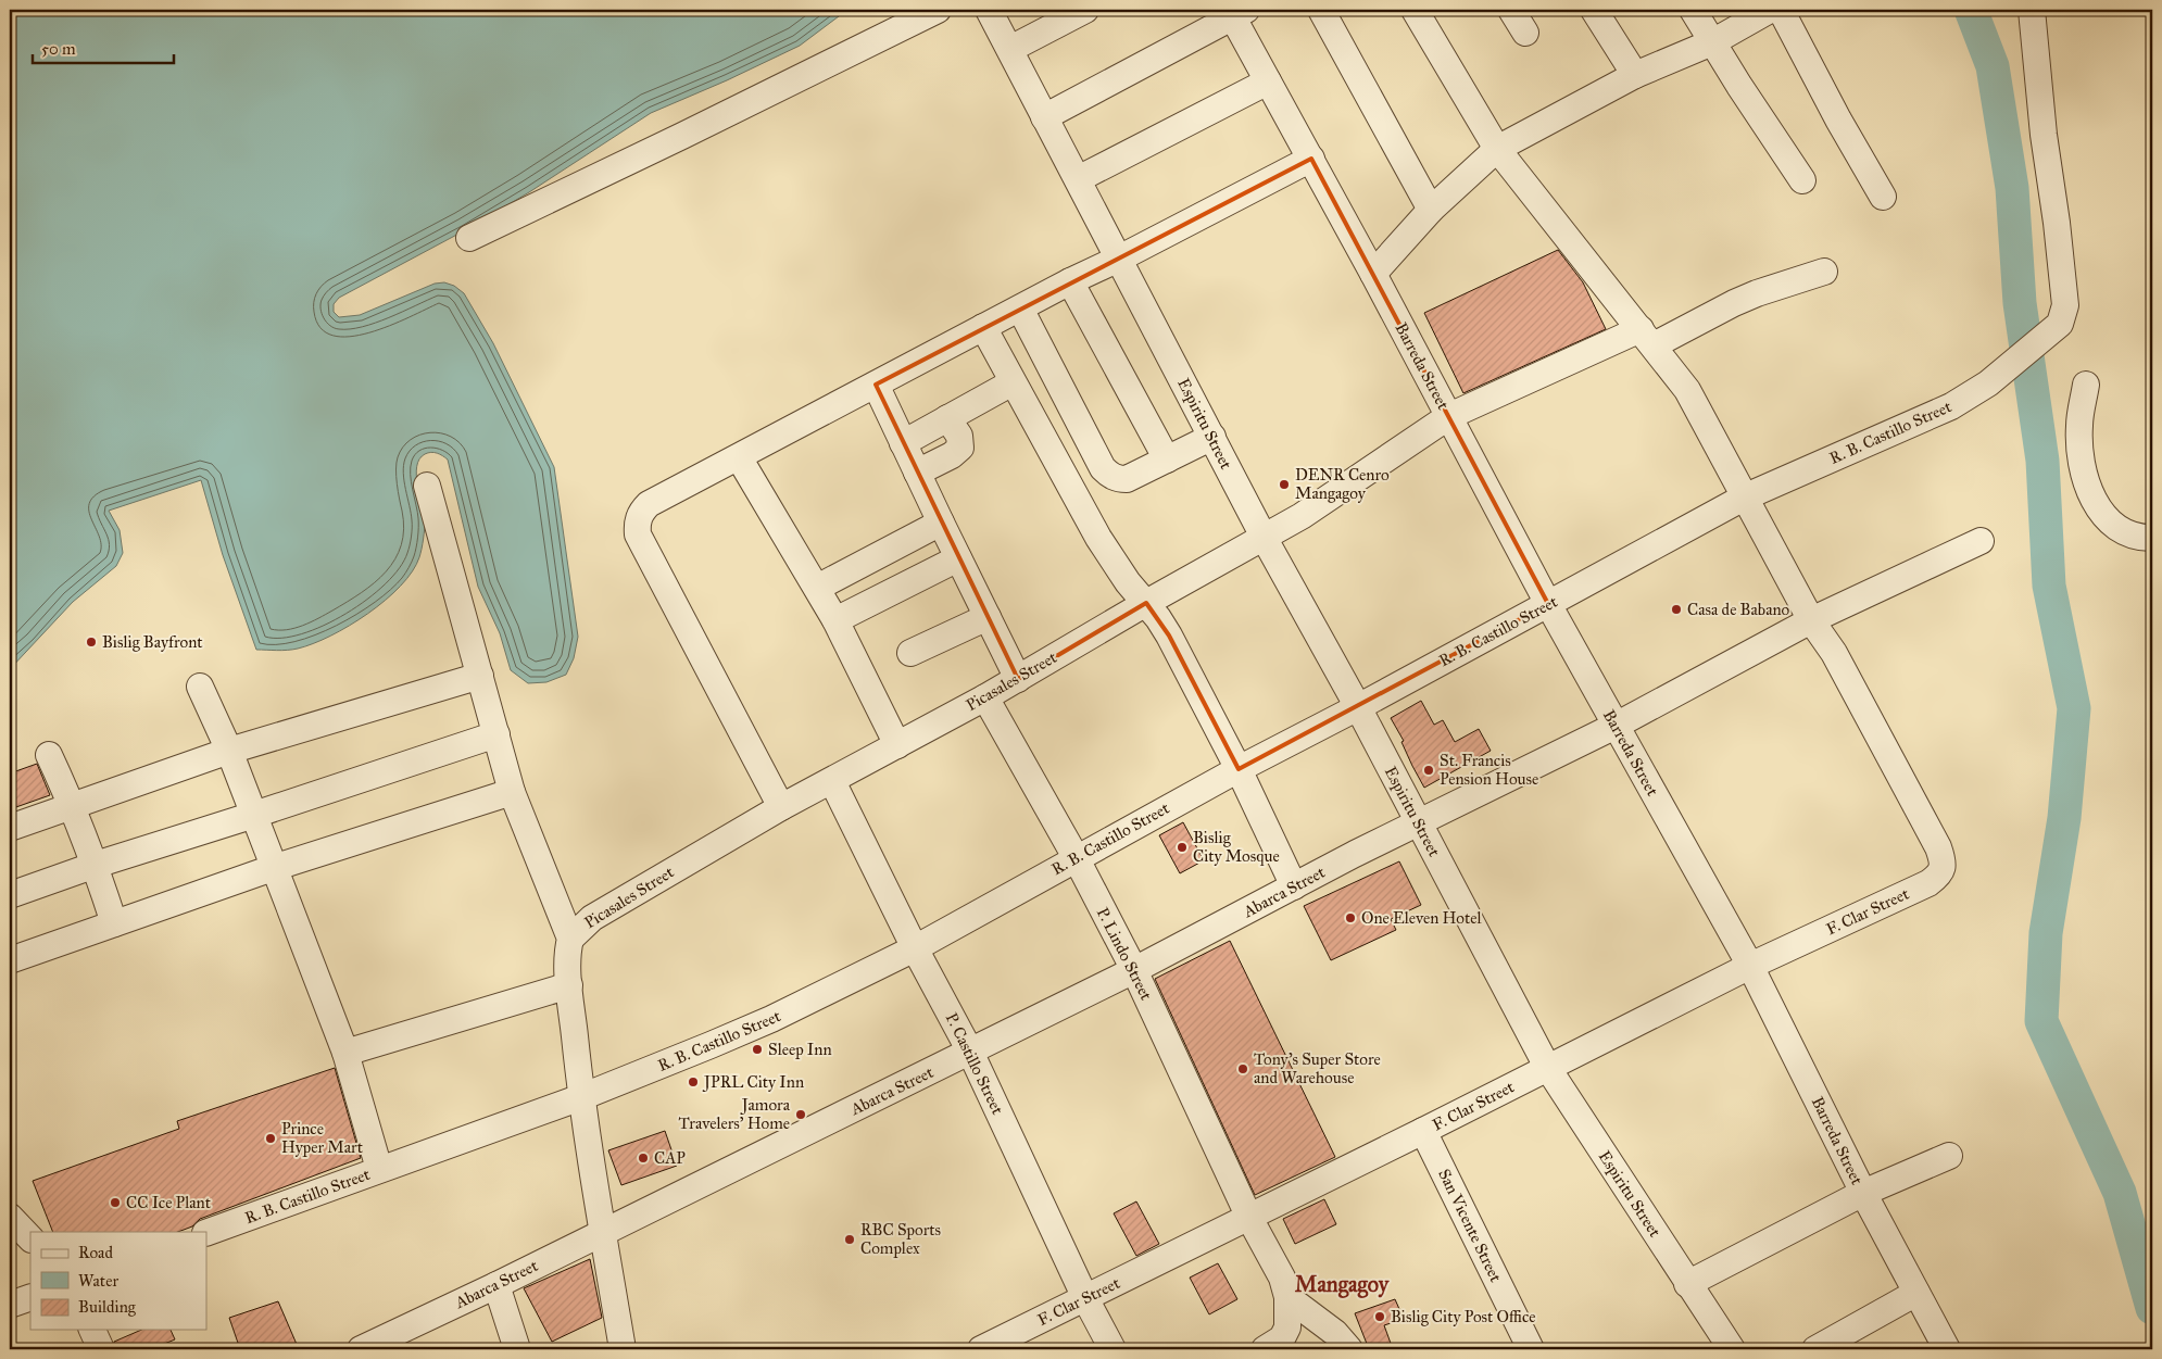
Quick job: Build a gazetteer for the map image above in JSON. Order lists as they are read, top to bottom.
{
  "streets": {
    "street": [
      "Barreda Street",
      "Espiritu Street",
      "R. B. Castillo Street",
      "Picasales Street",
      "Abarca Street",
      "F. Clar Street",
      "P. Lindo Street",
      "P. Castillo Street",
      "San Vicente Street"
    ]
  },
  "crossings": [
    ["Barreda Street", "R. B. Castillo Street"],
    ["Barreda Street", "Picasales Street"],
    ["Barreda Street", "Abarca Street"],
    ["Barreda Street", "F. Clar Street"],
    ["Espiritu Street", "R. B. Castillo Street"],
    ["Espiritu Street", "Picasales Street"],
    ["Espiritu Street", "Abarca Street"],
    ["Espiritu Street", "F. Clar Street"],
    ["R. B. Castillo Street", "P. Lindo Street"],
    ["R. B. Castillo Street", "P. Castillo Street"],
    ["Picasales Street", "P. Lindo Street"],
    ["Picasales Street", "P. Castillo Street"],
    ["Abarca Street", "F. Clar Street"],
    ["Abarca Street", "P. Lindo Street"],
    ["Abarca Street", "P. Castillo Street"],
    ["F. Clar Street", "P. Lindo Street"],
    ["F. Clar Street", "P. Castillo Street"],
    ["F. Clar Street", "San Vicente Street"]
  ],
  "districts": ["Mangagoy"],
  "places": [
    "DENR Cenro Mangagoy",
    "Casa de Babano",
    "Bislig Bayfront",
    "St. Francis Pension House",
    "Bislig City Mosque",
    "One Eleven Hotel",
    "Sleep Inn",
    "Tony's Super Store and Warehouse",
    "JPRL City Inn",
    "Jamora Travelers' Home",
    "Prince Hyper Mart",
    "CAP",
    "CC Ice Plant",
    "RBC Sports Complex",
    "Bislig City Post Office"
  ],
  "legend": ["Road", "Water", "Building"],
  "scale_bar": "50 m"
}
